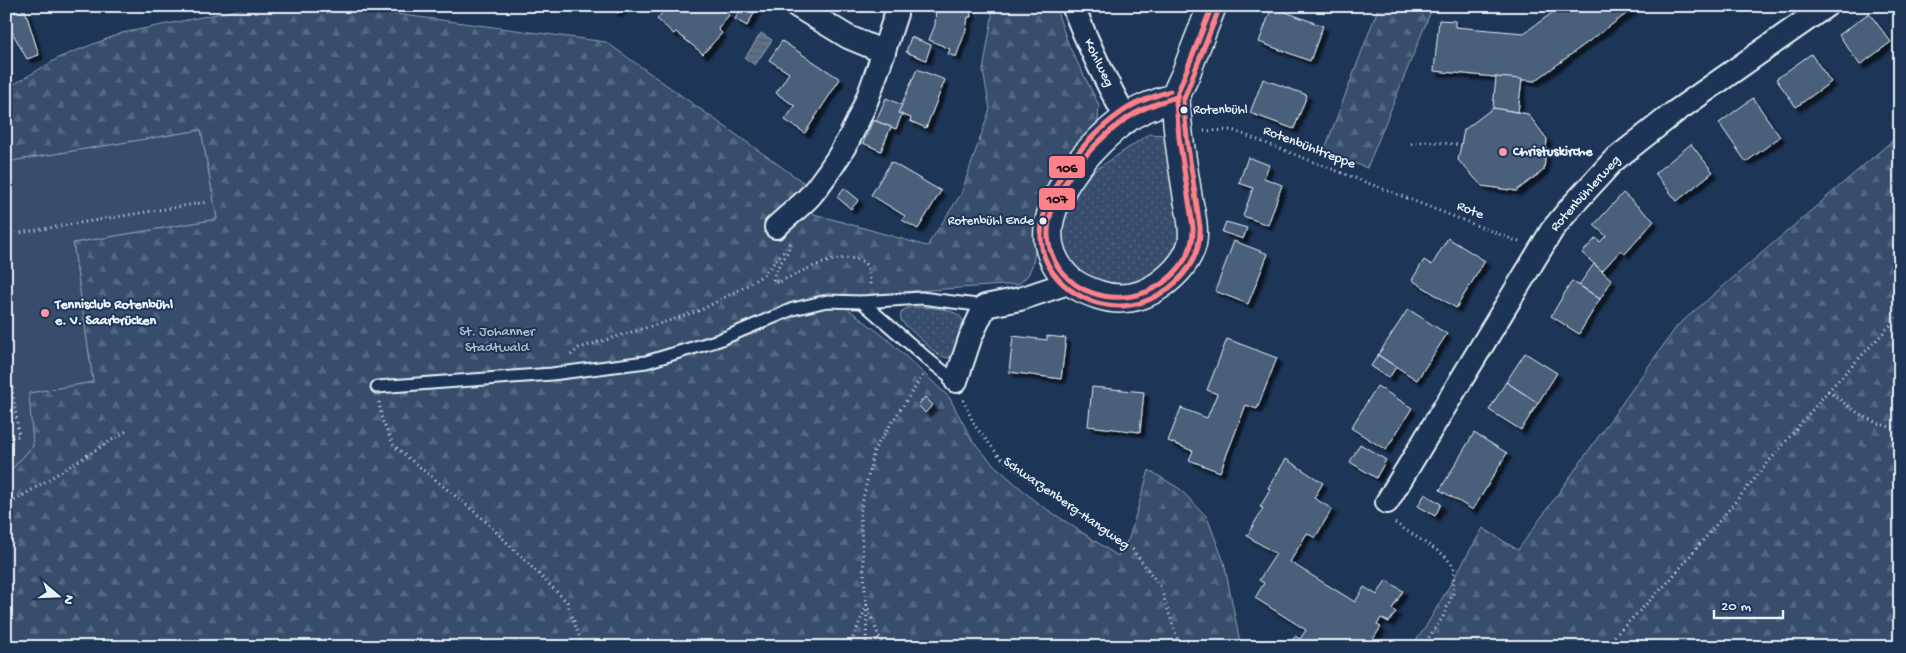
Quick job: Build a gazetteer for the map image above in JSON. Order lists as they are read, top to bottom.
{
  "streets": {
    "street": ["Kohlweg", "Rotenbühlerweg"],
    "path": ["Rotenbühltreppe", "Rote", "Schwarzenberg-Hangweg"]
  },
  "crossings": [
    ["Rotenbühltreppe", "Rote"],
    ["Rotenbühlerweg", "Rote"]
  ],
  "parks": ["St. Johanner Stadtwald"],
  "places": [
    "Rotenbühl",
    "Christuskirche",
    "Rotenbühl Ende",
    "Tennisclub Rotenbühl e. V. Saarbrücken"
  ],
  "lines": ["transit line 107", "transit line 106"],
  "scale_bar": "20 m",
  "north": "right"
}
